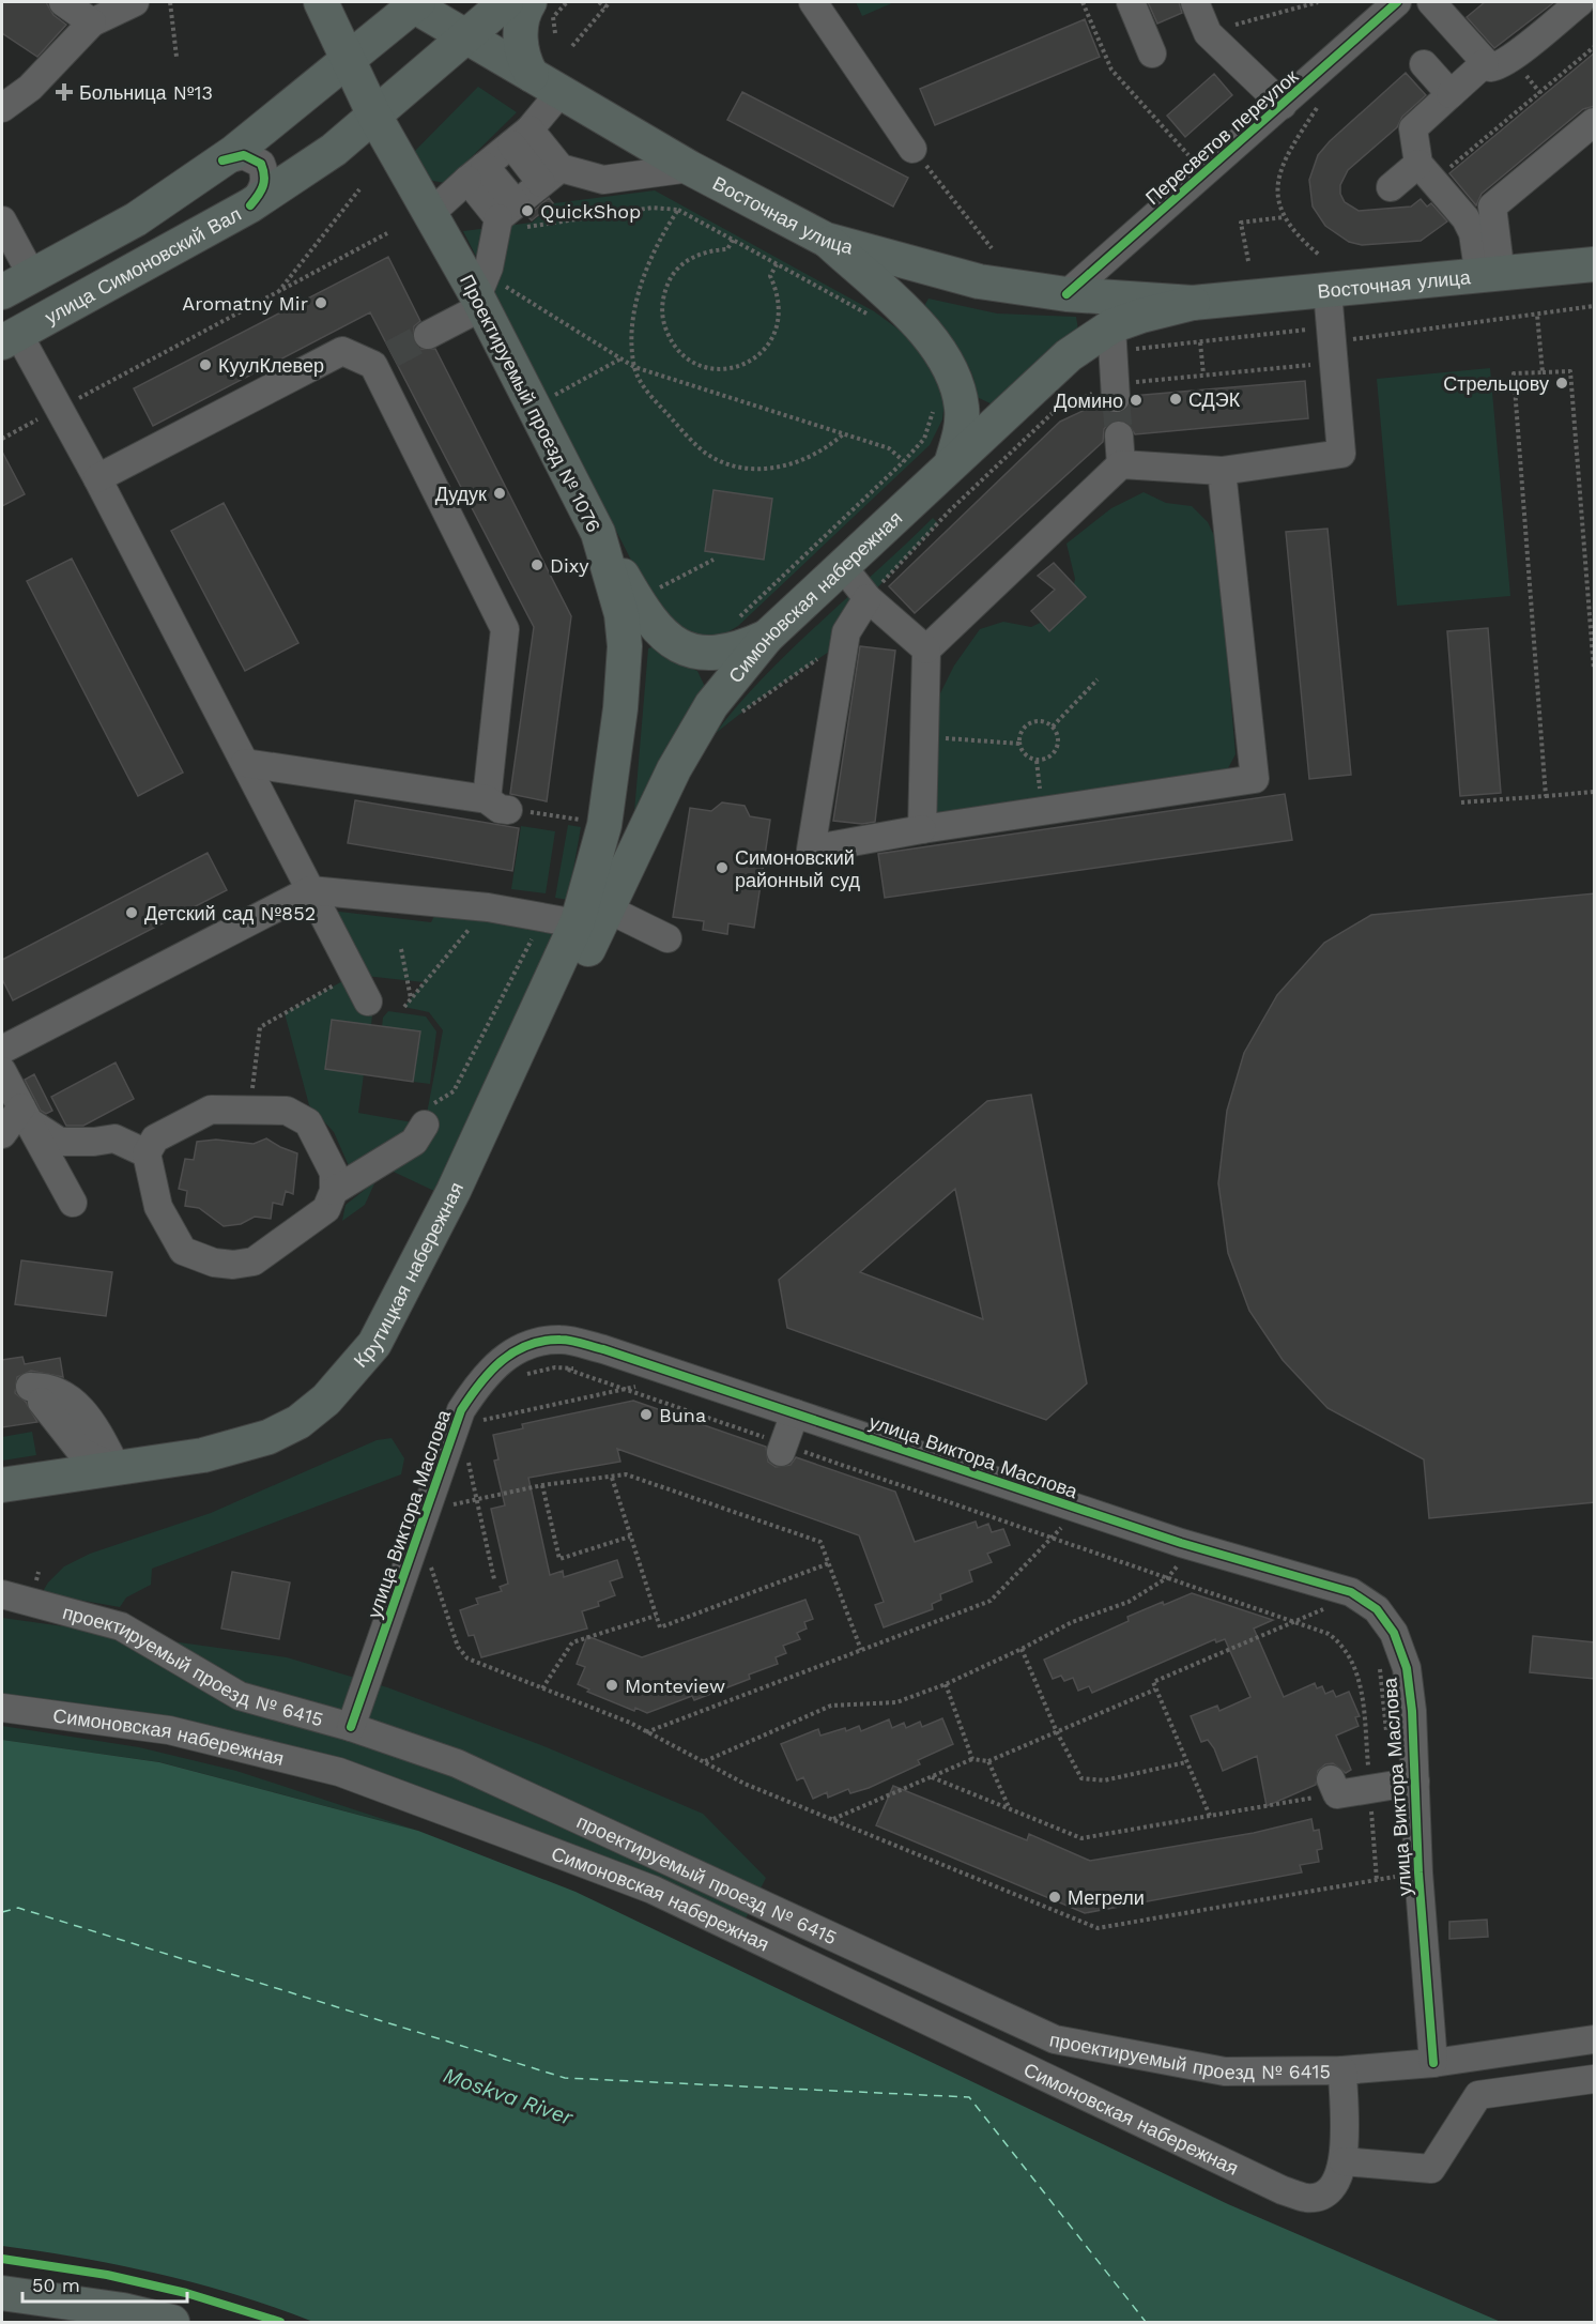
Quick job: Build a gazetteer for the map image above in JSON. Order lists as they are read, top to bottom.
{
  "streets": {
    "main road": [
      "Восточная улица",
      "улица Симоновский Вал",
      "Проектируемый проезд № 1076",
      "Симоновская набережная",
      "Крутицкая набережная"
    ],
    "street": ["Пересветов переулок", "улица Виктора Маслова", "проектируемый проезд № 6415"]
  },
  "crossings": [
    ["Пересветов переулок", "Восточная улица"],
    ["Восточная улица", "улица Симоновский Вал"],
    ["Восточная улица", "Симоновская набережная"],
    ["улица Симоновский Вал", "Проектируемый проезд № 1076"],
    ["Проектируемый проезд № 1076", "Крутицкая набережная"],
    ["Симоновская набережная", "Крутицкая набережная"],
    ["улица Виктора Маслова", "проектируемый проезд № 6415"]
  ],
  "water": ["Moskva River"],
  "places": {
    "health": ["Больница №13"],
    "other": [
      "QuickShop",
      "Aromatny Mir",
      "КуулКлевер",
      "Стрельцову",
      "СДЭК",
      "Домино",
      "Дудук",
      "Dixy",
      "Симоновский районный суд",
      "Детский сад №852",
      "Buna",
      "Monteview",
      "Мегрели"
    ]
  },
  "scale_bar": "50 m"
}
